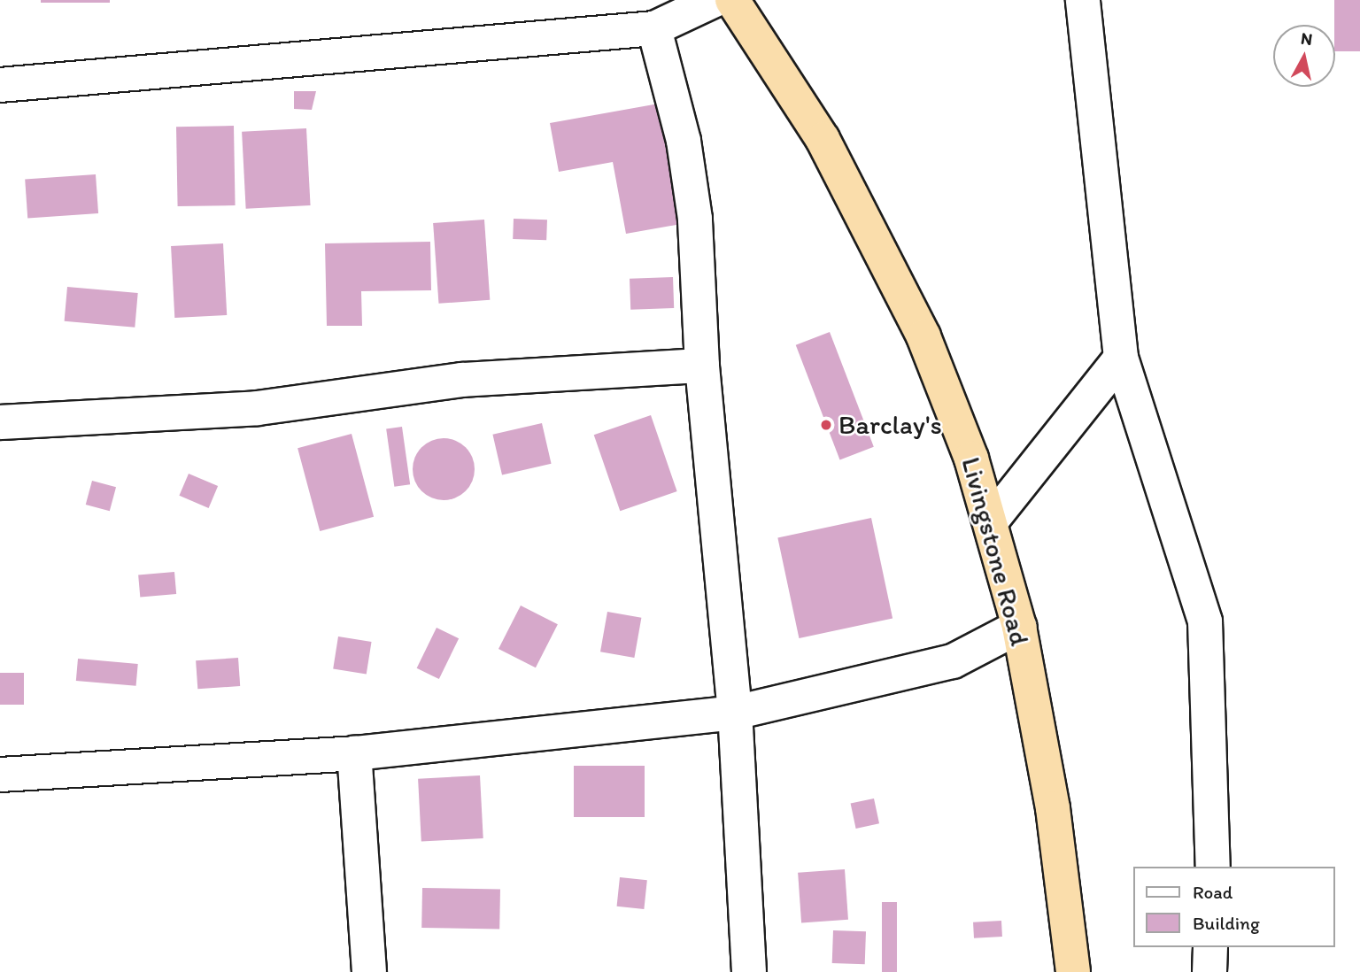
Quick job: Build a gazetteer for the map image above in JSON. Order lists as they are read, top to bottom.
{
  "streets": {
    "highway": ["Livingstone Road"]
  },
  "places": ["Barclay's"],
  "legend": ["Road", "Building"],
  "north": "top"
}
